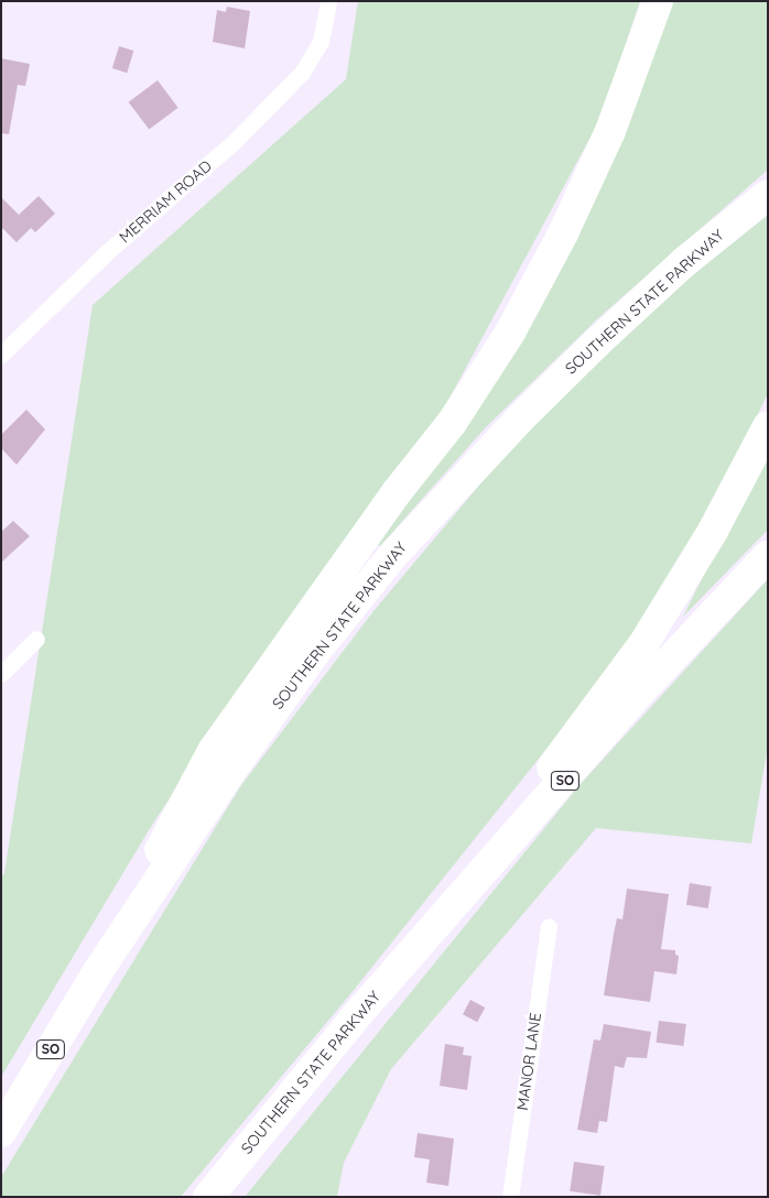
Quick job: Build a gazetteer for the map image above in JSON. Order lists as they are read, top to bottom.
{
  "streets": {
    "highway": ["SOUTHERN STATE PARKWAY", "SO"],
    "street": ["MERRIAM ROAD", "MANOR LANE"]
  }
}
